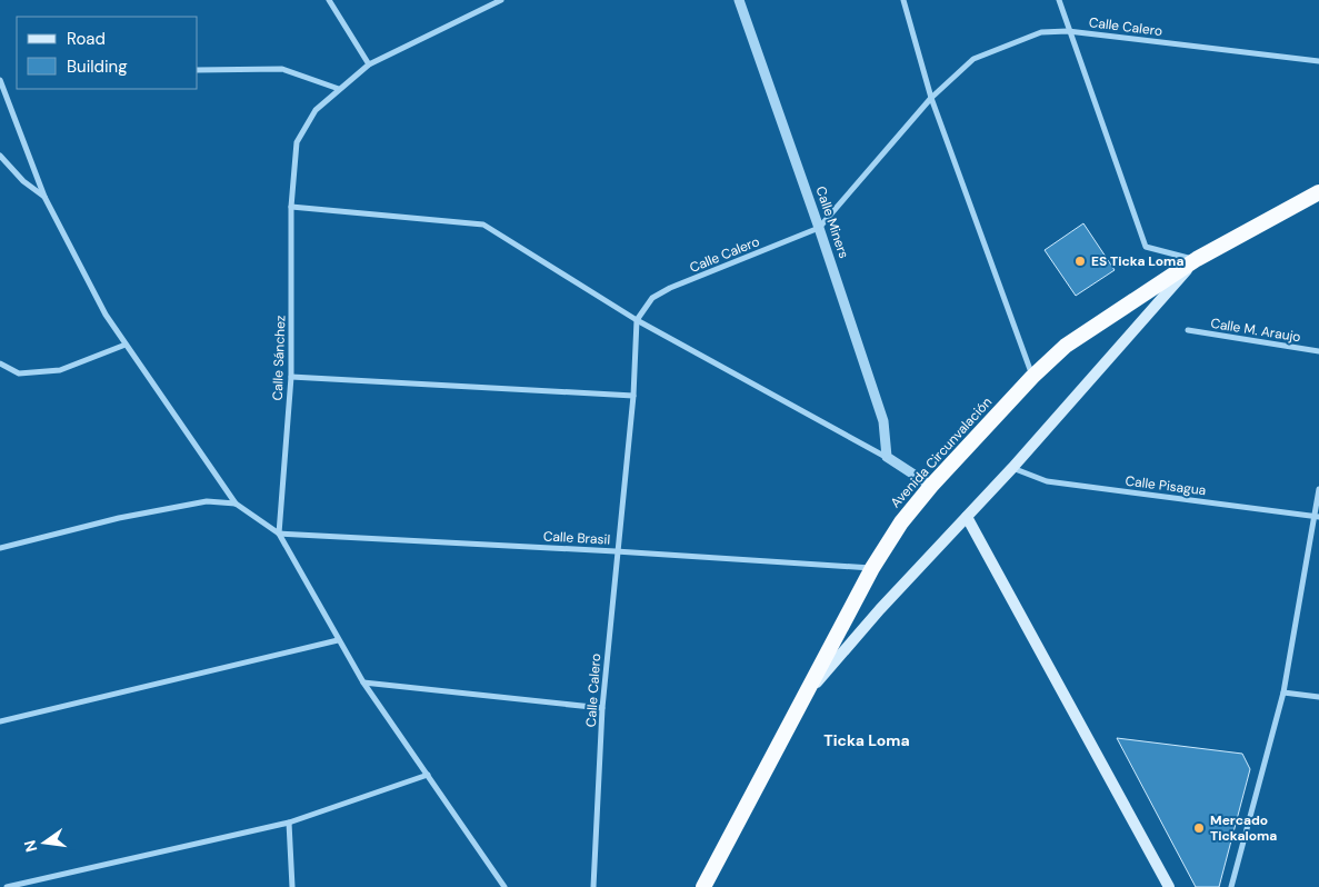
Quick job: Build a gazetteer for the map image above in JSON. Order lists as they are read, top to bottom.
{
  "streets": {
    "highway": ["Avenida Circunvalación"],
    "street": [
      "Calle Calero",
      "Calle Miners",
      "Calle M. Araujo",
      "Calle Sánchez",
      "Calle Pisagua",
      "Calle Brasil"
    ]
  },
  "crossings": [
    ["Calle Calero", "Calle Miners"],
    ["Calle Calero", "Calle Brasil"],
    ["Calle Sánchez", "Calle Brasil"],
    ["Avenida Circunvalación", "Calle Brasil"]
  ],
  "districts": ["Ticka Loma"],
  "places": ["ES Ticka Loma", "Mercado Tickaloma"],
  "legend": ["Road", "Building"],
  "north": "left"
}
